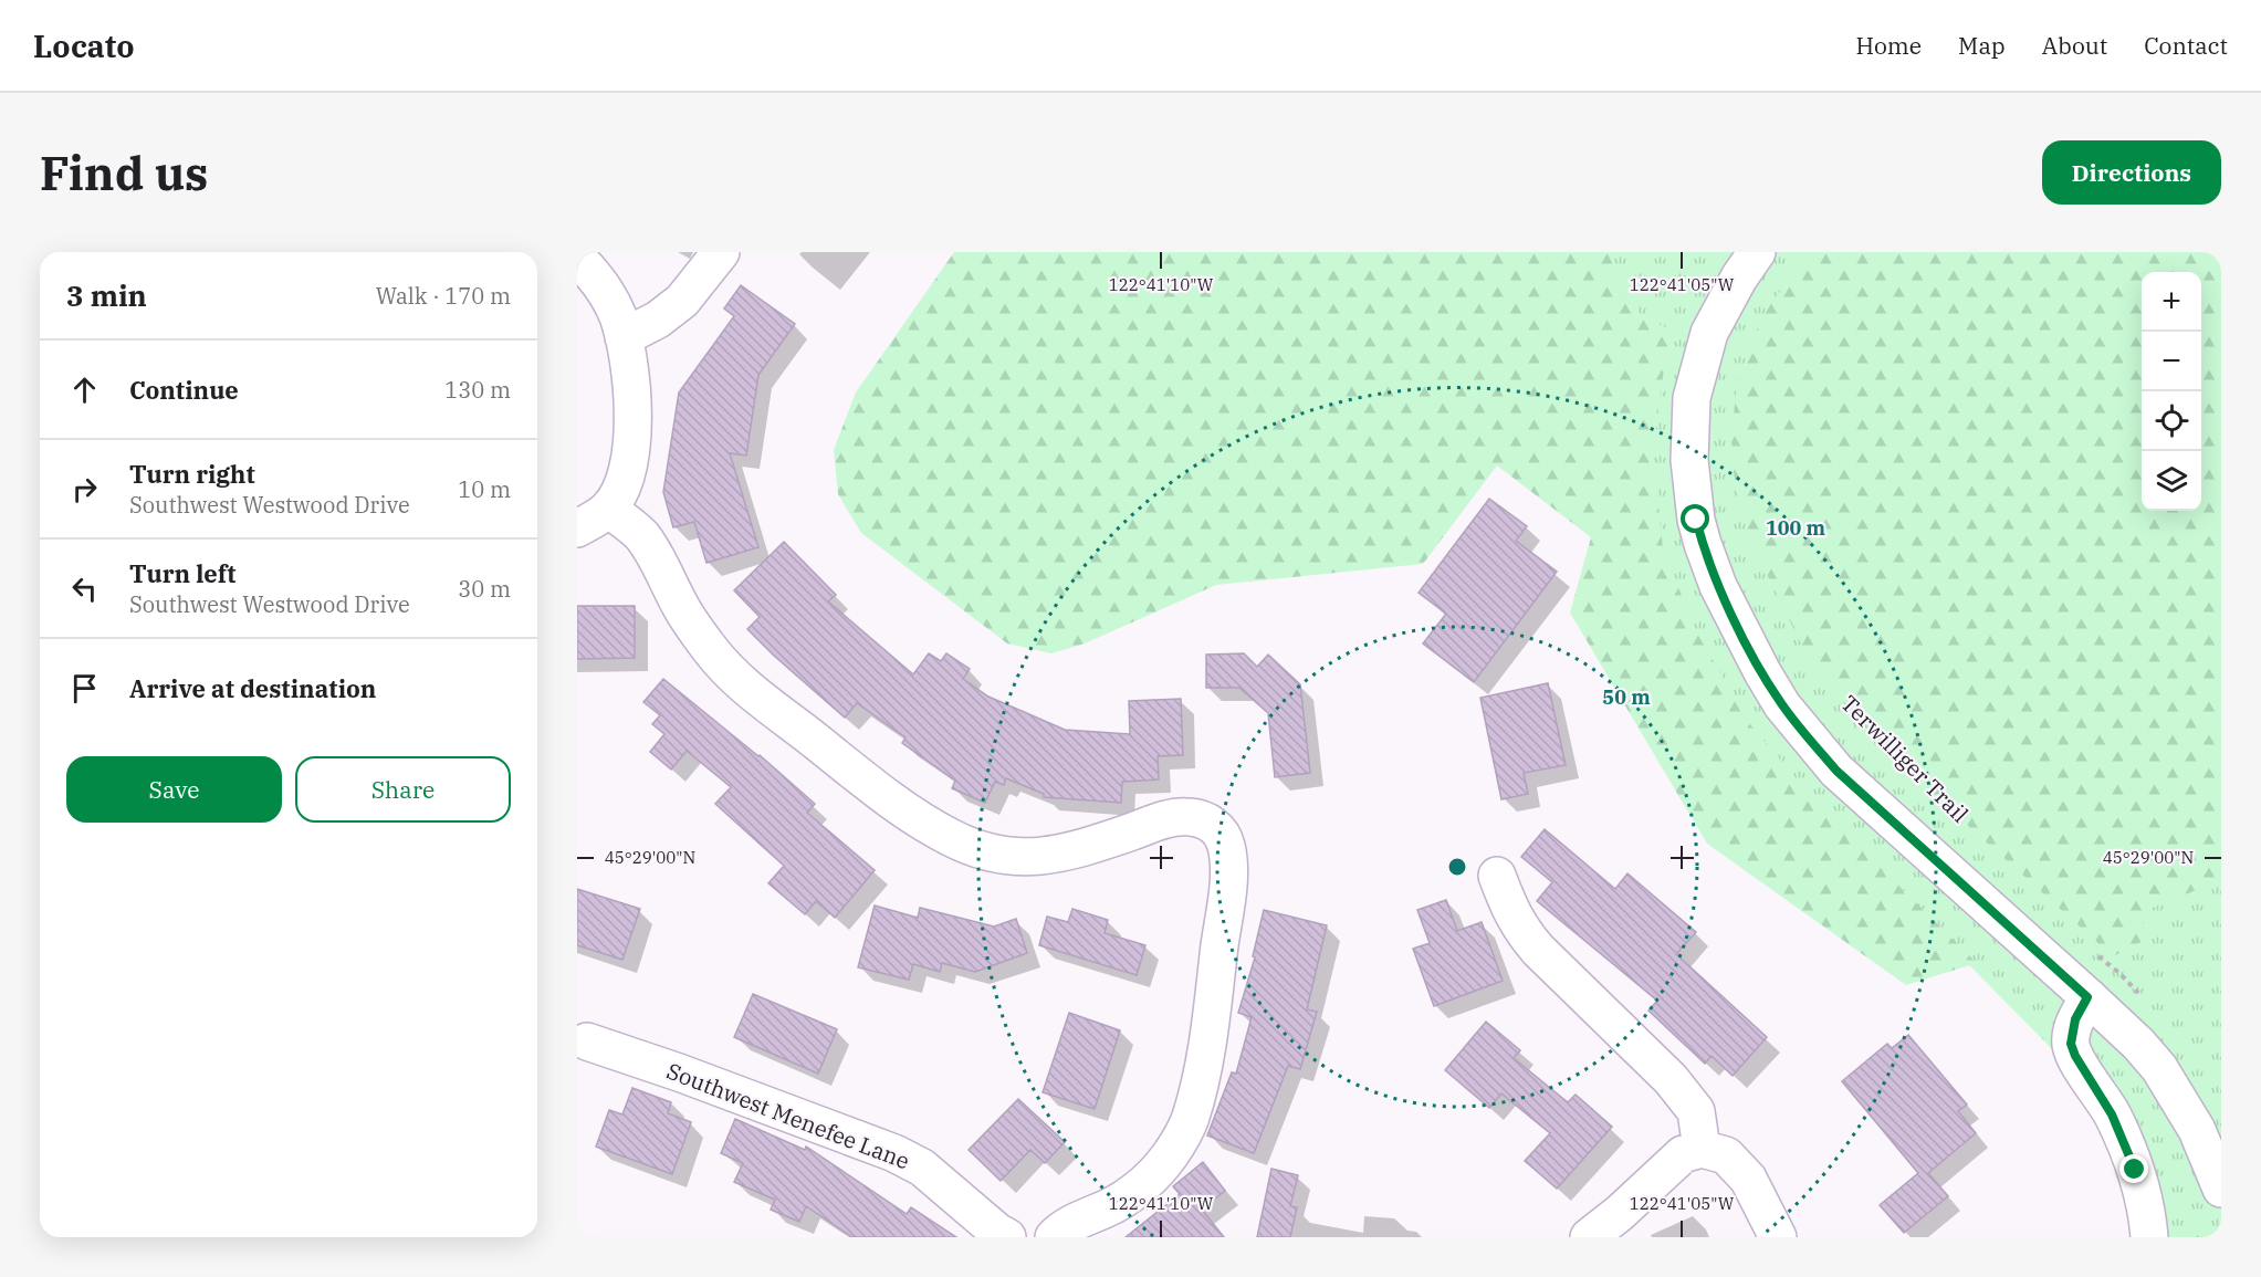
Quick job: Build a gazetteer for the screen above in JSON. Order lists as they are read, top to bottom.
{
  "streets": {
    "street": ["Southwest Menefee Lane"]
  },
  "page": {
    "header": "Locato",
    "nav": [
      "Home",
      "Map",
      "About",
      "Contact"
    ],
    "buttons": [
      "Directions",
      ["Save", "Share"]
    ],
    "title": "Find us",
    "heading": ["3 min", "Walk · 170 m"],
    "map_buttons": ["+", "−"],
    "list": [
      ["Continue", "130 m"],
      ["Turn right", "Southwest Westwood Drive", "10 m"],
      ["Turn left", "Southwest Westwood Drive", "30 m"],
      "Arrive at destination"
    ]
  },
  "coordinates": ["122°41'10\"W", "122°41'05\"W", "45°29'00\"N"],
  "rings": ["100 m", "50 m"]
}
